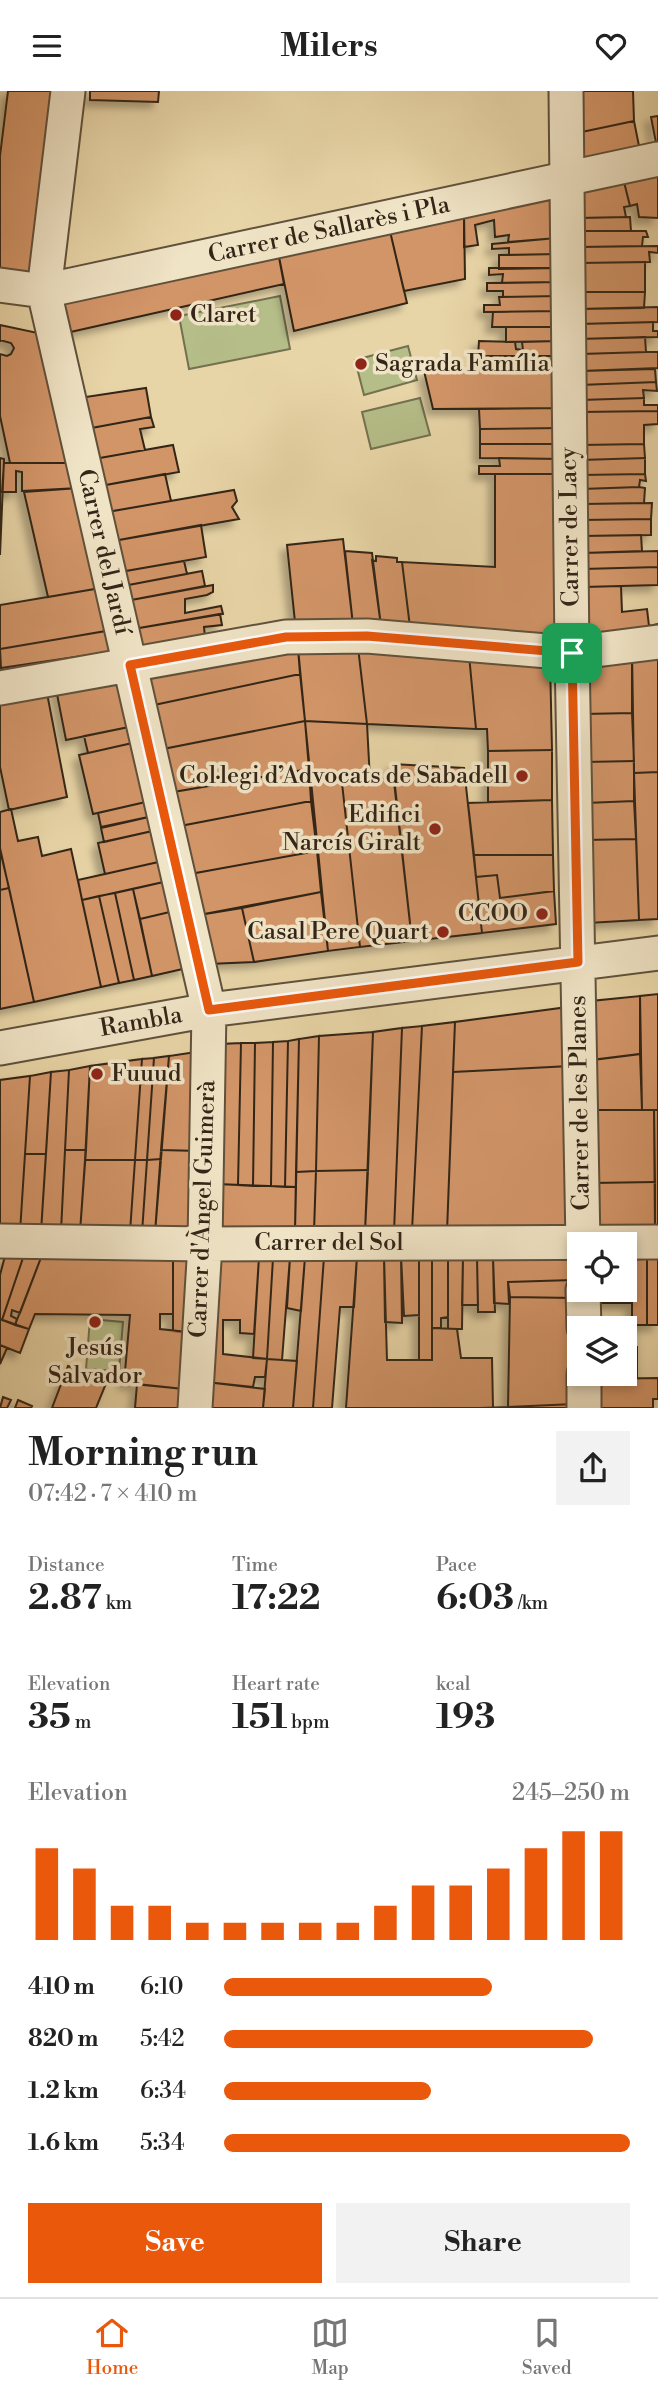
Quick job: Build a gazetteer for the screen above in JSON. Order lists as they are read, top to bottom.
{
  "streets": {
    "street": [
      "Carrer de Sallarès i Pla",
      "Carrer de Lacy",
      "Carrer del Jardí",
      "Rambla",
      "Carrer de les Planes",
      "Carrer d'Àngel Guimerà",
      "Carrer del Sol"
    ]
  },
  "crossings": [
    ["Carrer de Sallarès i Pla", "Carrer de Lacy"],
    ["Carrer de Sallarès i Pla", "Carrer del Jardí"],
    ["Carrer de Lacy", "Rambla"],
    ["Carrer de Lacy", "Carrer de les Planes"],
    ["Carrer del Jardí", "Rambla"],
    ["Carrer del Jardí", "Carrer d'Àngel Guimerà"],
    ["Rambla", "Carrer de les Planes"],
    ["Rambla", "Carrer d'Àngel Guimerà"],
    ["Carrer d'Àngel Guimerà", "Carrer del Sol"]
  ],
  "places": [
    "Claret",
    "Sagrada Família",
    "Col·legi d’Advocats de Sabadell",
    "Edifici Narcís Giralt",
    "CCOO",
    "Casal Pere Quart",
    "Fuuud",
    "Jesús Salvador"
  ],
  "page": {
    "header": "Milers",
    "heading": ["Morning run", "07:42 · 7 × 410 m"],
    "stats": [
      ["Distance", "2.87 km"],
      ["Time", "17:22"],
      ["Pace", "6:03 /km"],
      ["Elevation", "35 m"],
      ["Heart rate", "151 bpm"],
      ["kcal", "193"]
    ],
    "chart": ["Elevation", "245–250 m"],
    "list": [
      {
        "name": "410 m",
        "note": "6:10"
      },
      {
        "name": "820 m",
        "note": "5:42"
      },
      {
        "name": "1.2 km",
        "note": "6:34"
      },
      {
        "name": "1.6 km",
        "note": "5:34"
      }
    ],
    "buttons": ["Save", "Share"],
    "tabs": ["Home", "Map", "Saved"]
  }
}
